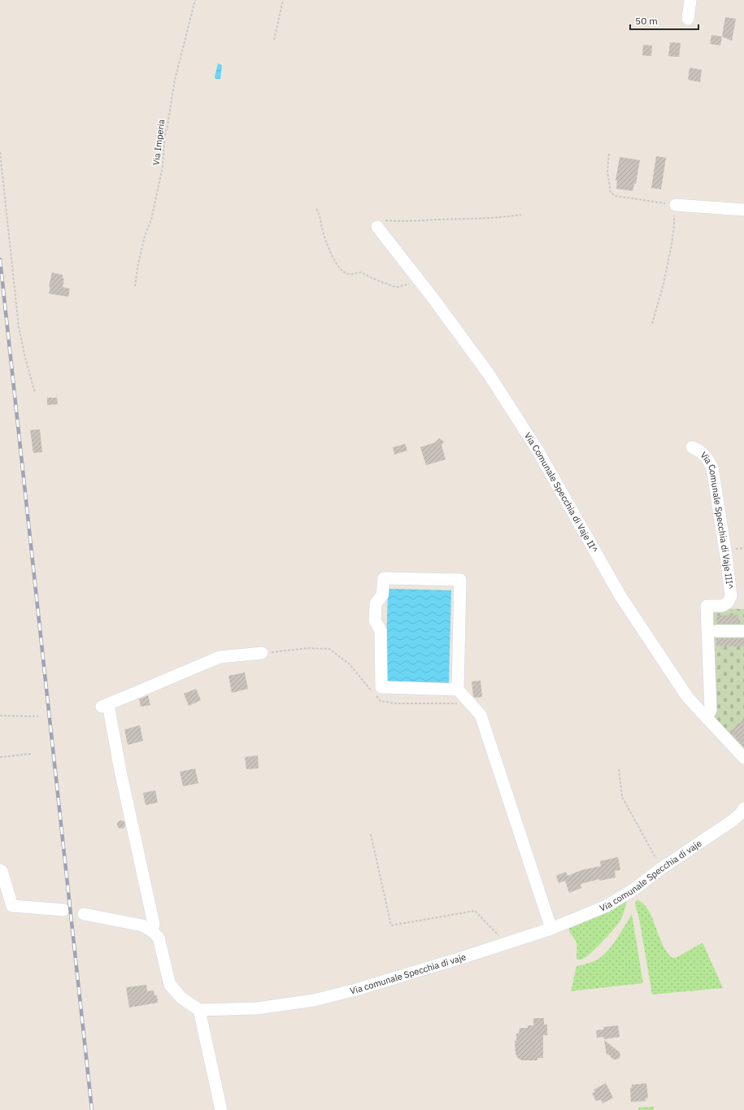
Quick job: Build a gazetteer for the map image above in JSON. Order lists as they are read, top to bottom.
{
  "streets": {
    "street": ["Via Comunale Specchia di Vaje II^", "Via Comunale Specchia di Vaje III^", "Via comunale Specchia di vaje"],
    "path": ["Via Imperia"]
  },
  "crossings": [
    ["Via Comunale Specchia di Vaje II^", "Via Comunale Specchia di Vaje III^"]
  ],
  "scale_bar": "50 m"
}
